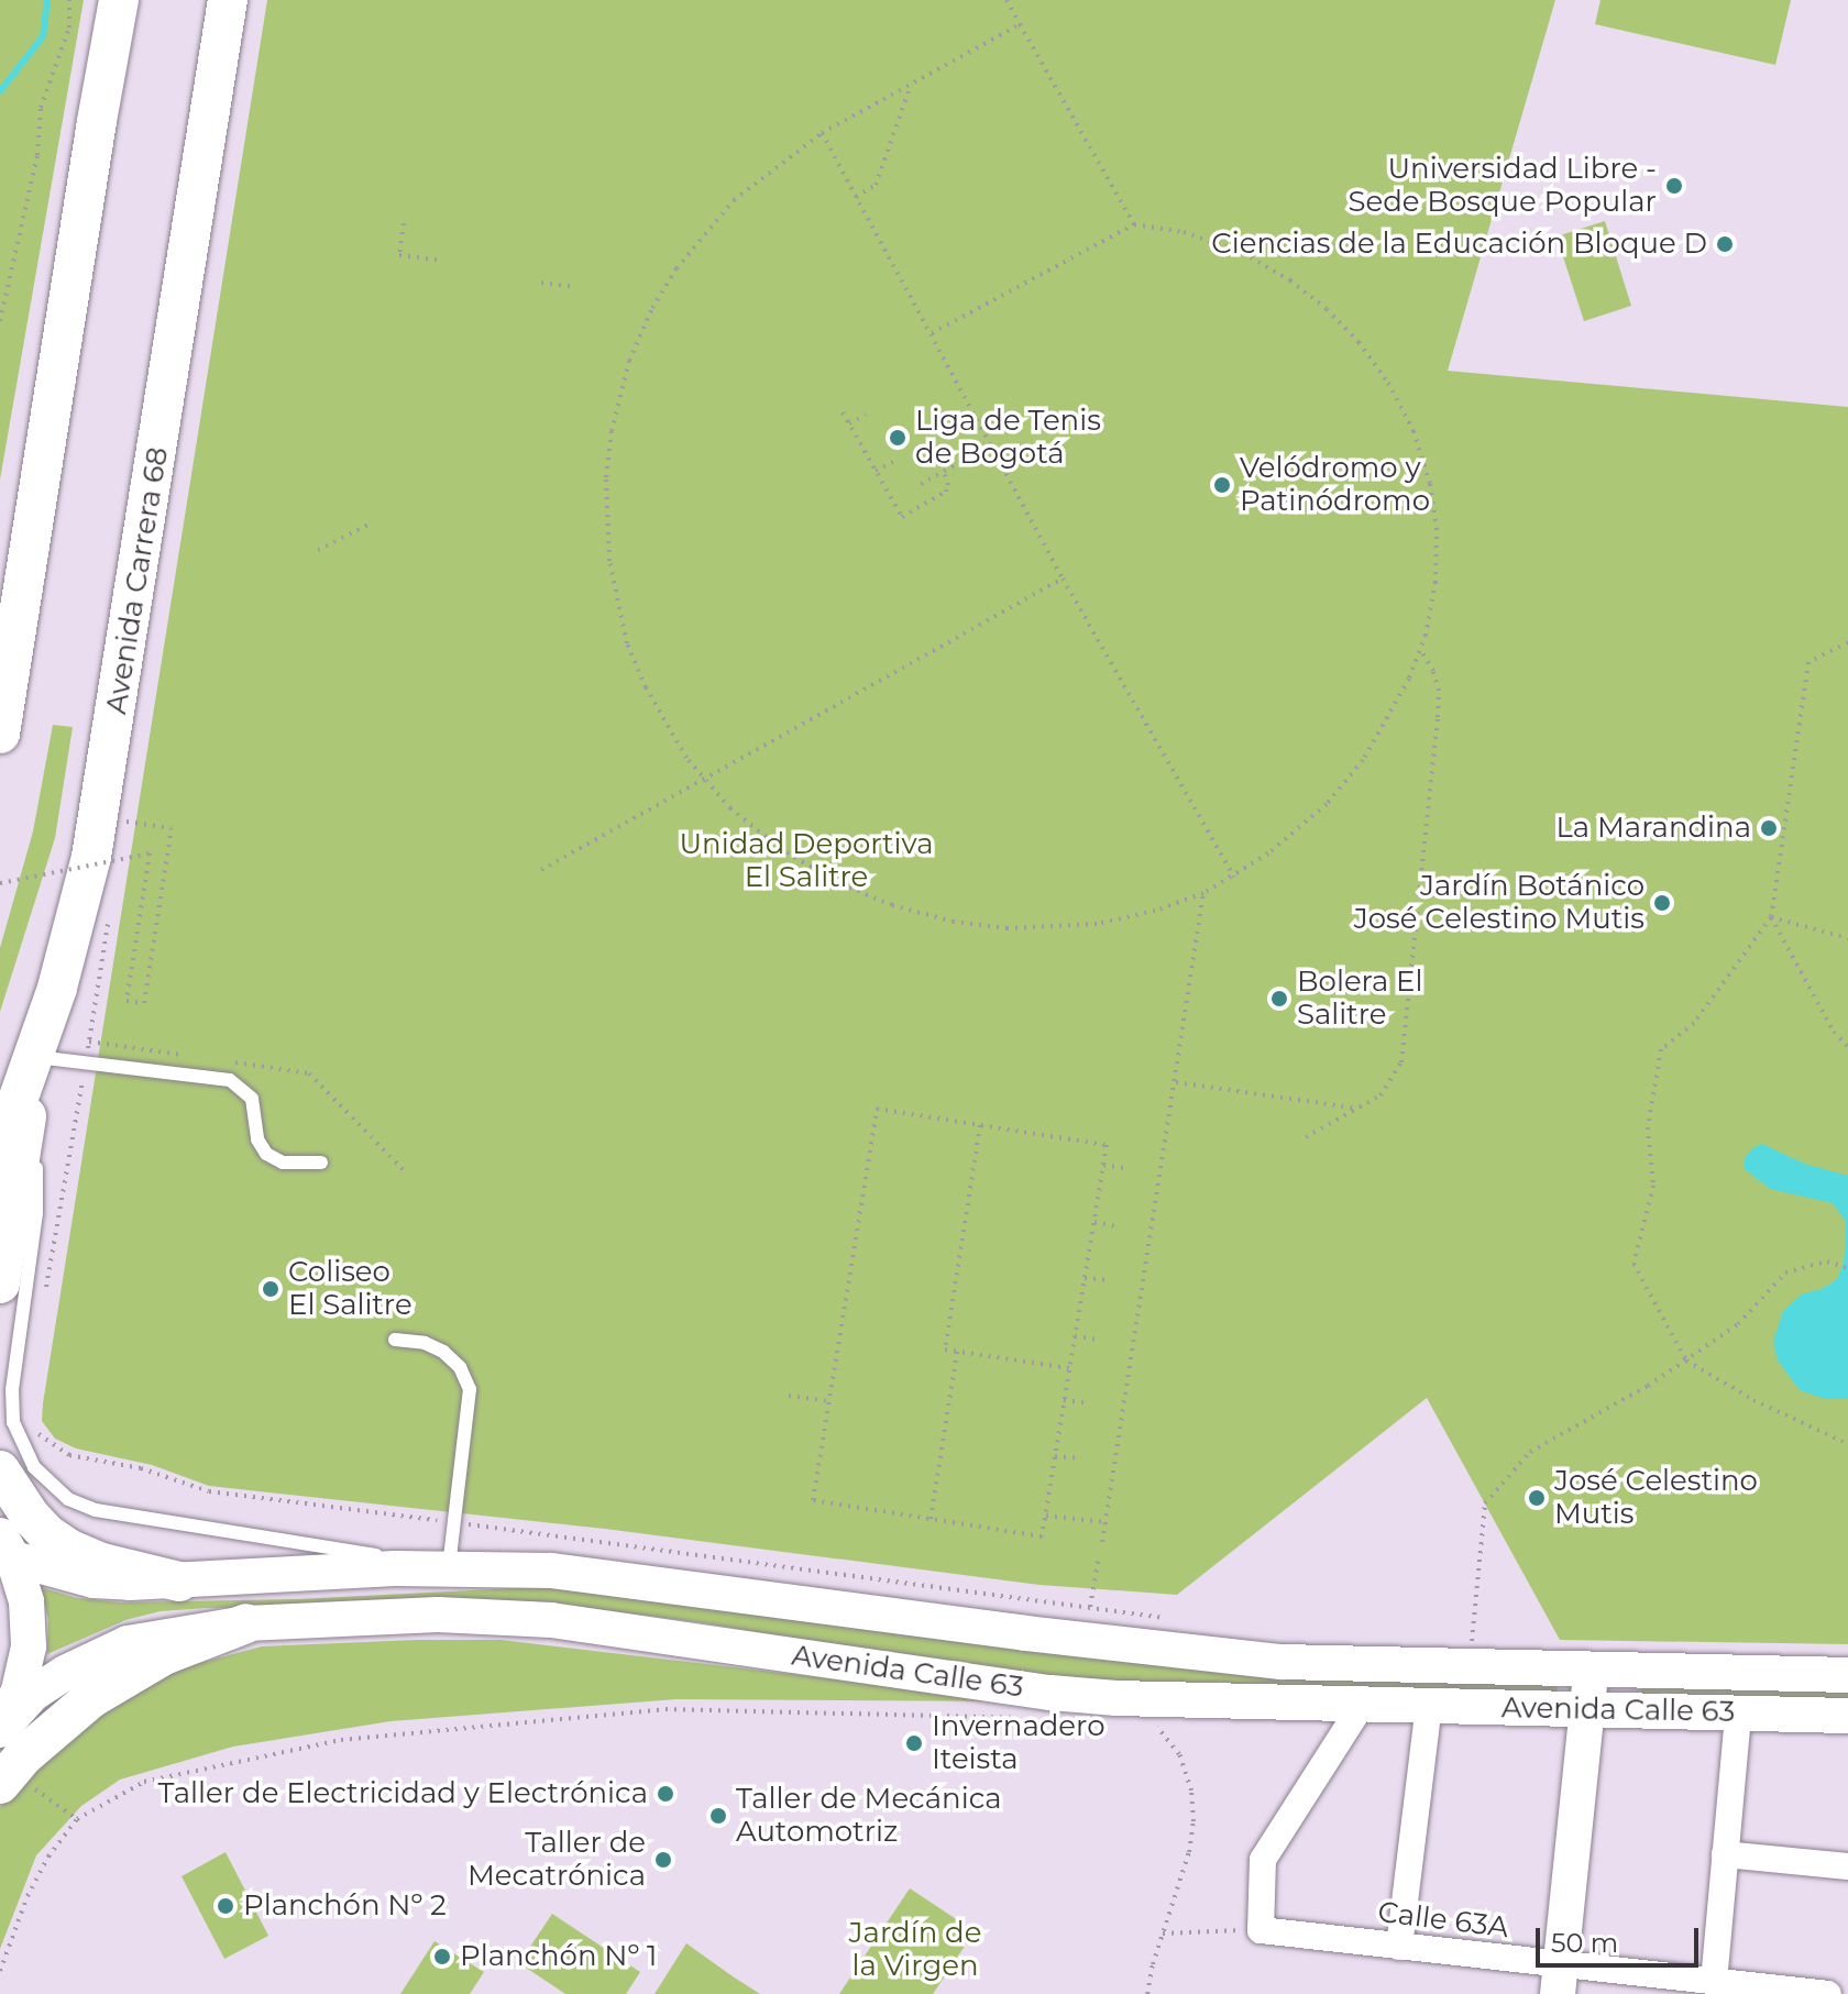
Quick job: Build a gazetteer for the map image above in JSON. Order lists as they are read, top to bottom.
{
  "streets": {
    "main road": ["Avenida Carrera 68", "Avenida Calle 63"],
    "street": ["Calle 63A"]
  },
  "parks": ["Unidad Deportiva El Salitre", "Jardín de la Virgen"],
  "places": [
    "Universidad Libre - Sede Bosque Popular",
    "Ciencias de la Educación Bloque D",
    "Liga de Tenis de Bogotá",
    "Velódromo y Patinódromo",
    "La Marandina",
    "Jardín Botánico José Celestino Mutis",
    "Bolera El Salitre",
    "Coliseo El Salitre",
    "José Celestino Mutis",
    "Invernadero Iteista",
    "Taller de Electricidad y Electrónica",
    "Taller de Mecánica Automotriz",
    "Taller de Mecatrónica",
    "Planchón Nº 2",
    "Planchón Nº 1"
  ],
  "scale_bar": "50 m"
}
